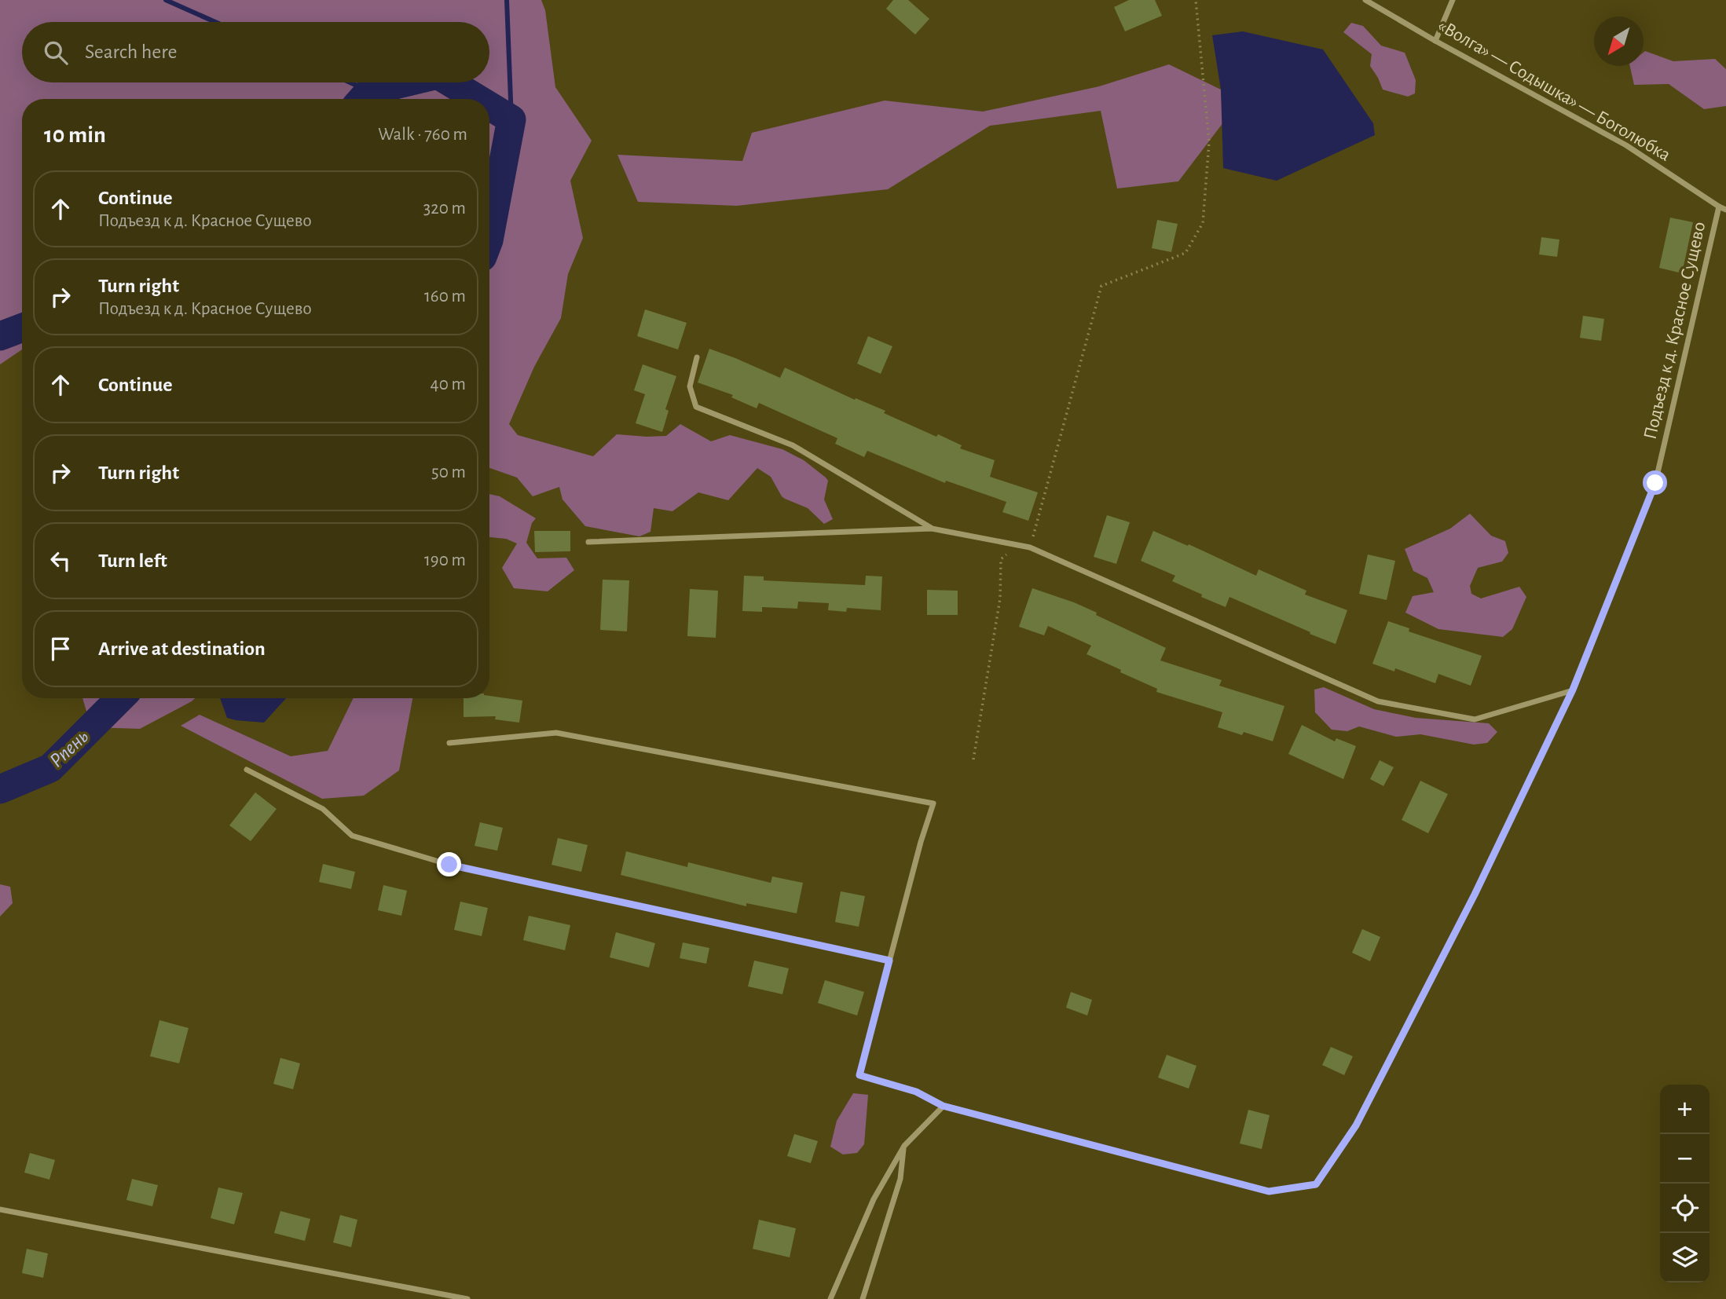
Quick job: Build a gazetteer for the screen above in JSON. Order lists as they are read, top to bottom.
{
  "streets": {
    "street": ["«Волга» — Содышка» — Боголюбка", "Подъезд к д. Красное Сущево"]
  },
  "crossings": [
    ["«Волга» — Содышка» — Боголюбка", "Подъезд к д. Красное Сущево"]
  ],
  "water": ["Рпень"],
  "north": "bottom left",
  "page": {
    "search": "Search here",
    "heading": ["10 min", "Walk · 760 m"],
    "list": [
      ["Continue", "Подъезд к д. Красное Сущево", "320 m"],
      ["Turn right", "Подъезд к д. Красное Сущево", "160 m"],
      ["Continue", "40 m"],
      ["Turn right", "50 m"],
      ["Turn left", "190 m"],
      "Arrive at destination"
    ],
    "map_buttons": ["+", "−"]
  }
}
